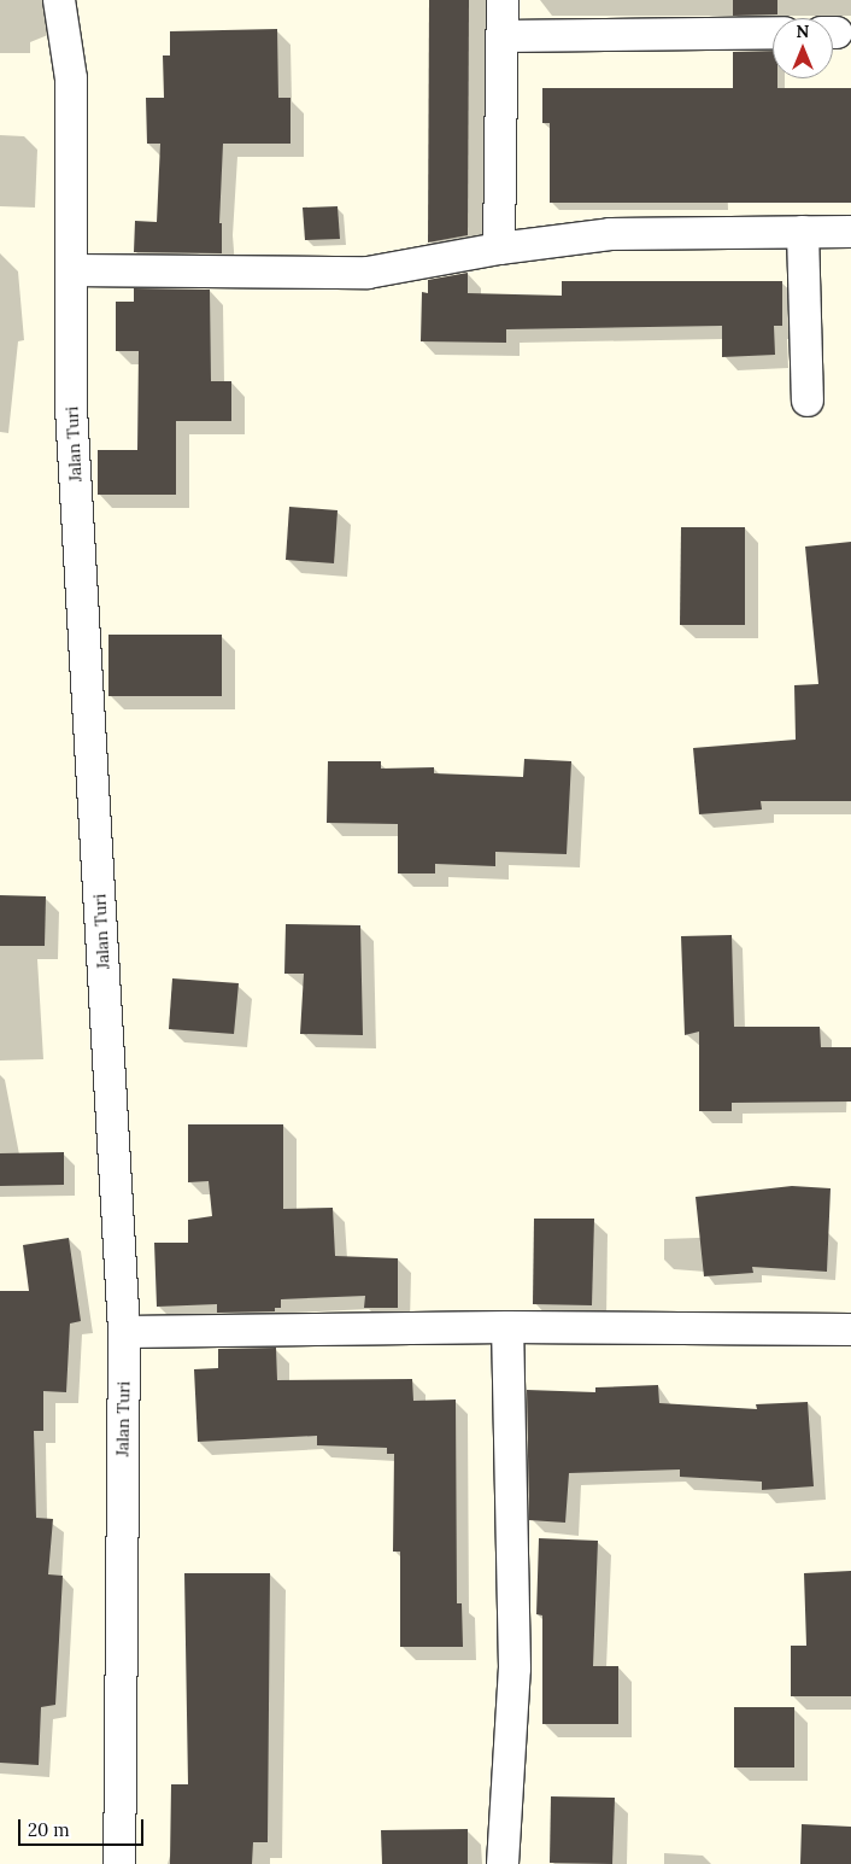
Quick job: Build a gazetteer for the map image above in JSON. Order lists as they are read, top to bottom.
{
  "streets": {
    "street": ["Jalan Turi"]
  },
  "scale_bar": "20 m",
  "north": "top"
}
